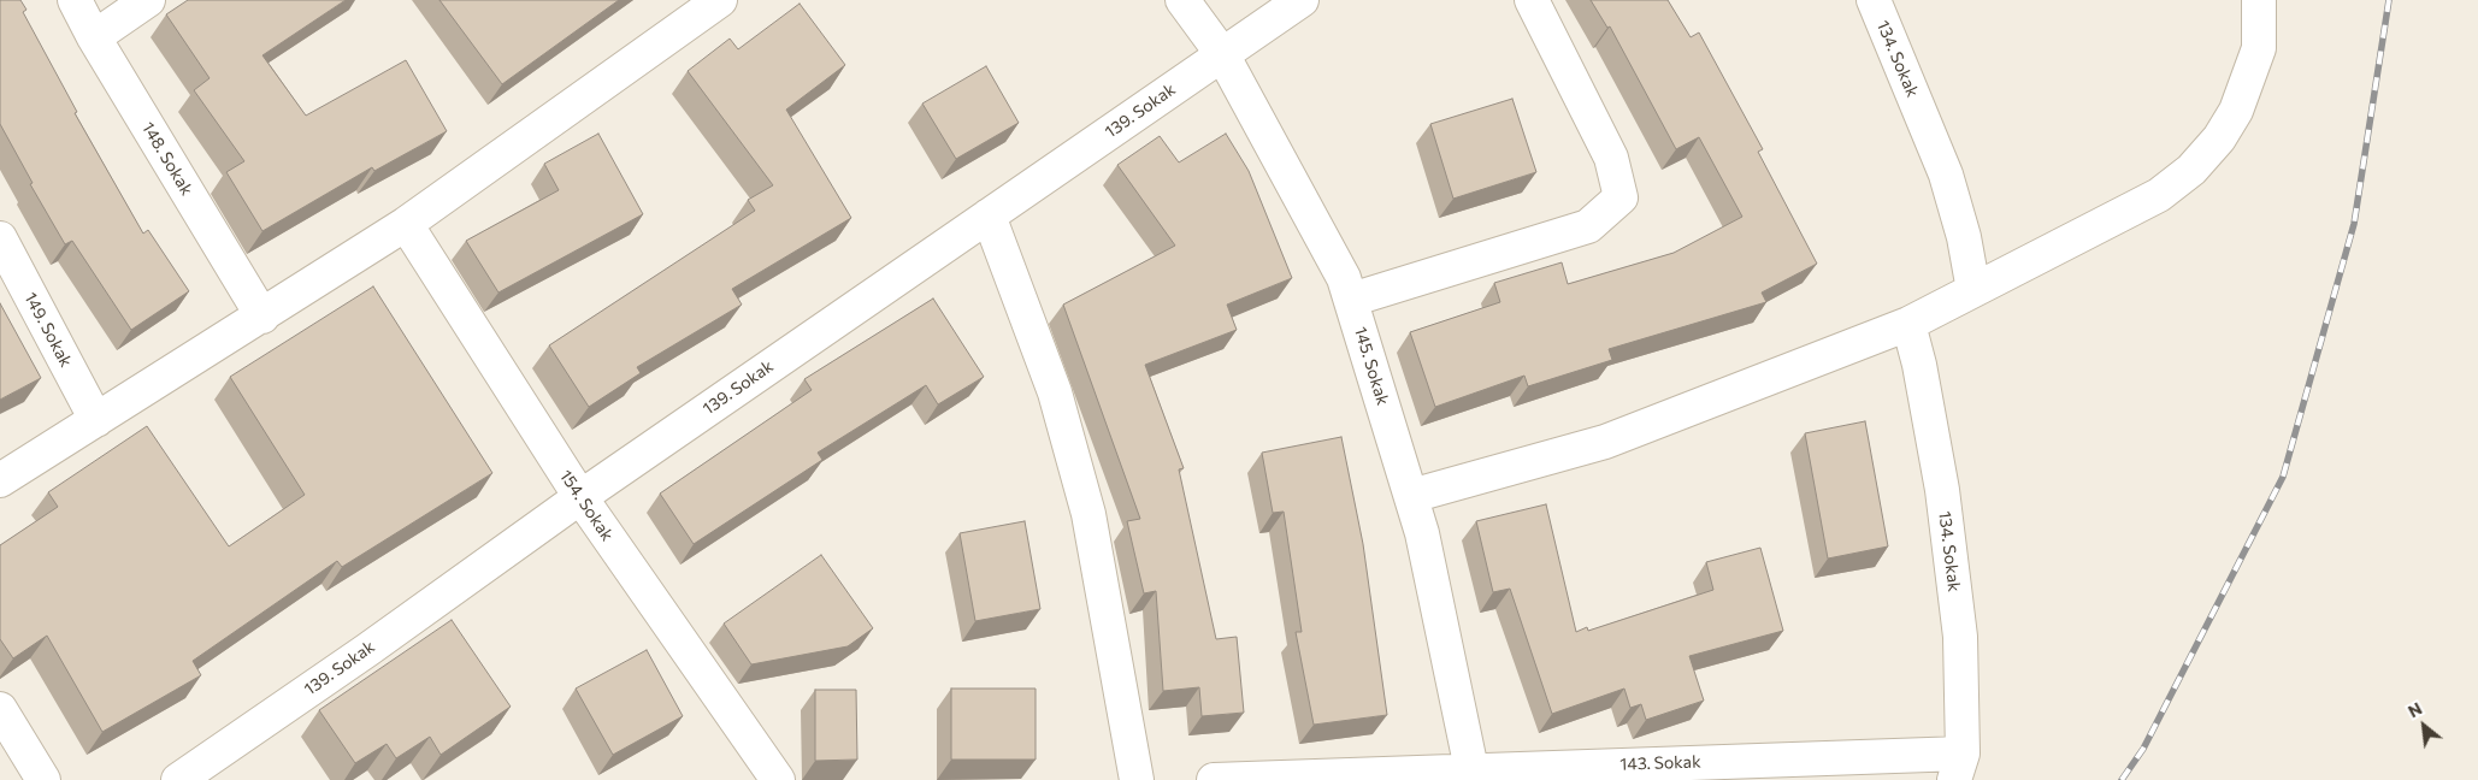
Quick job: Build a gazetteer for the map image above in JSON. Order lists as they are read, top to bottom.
{
  "streets": {
    "street": [
      "134. Sokak",
      "139. Sokak",
      "148. Sokak",
      "149. Sokak",
      "145. Sokak",
      "154. Sokak",
      "143. Sokak"
    ]
  },
  "crossings": [
    ["134. Sokak", "143. Sokak"],
    ["139. Sokak", "145. Sokak"],
    ["139. Sokak", "154. Sokak"],
    ["145. Sokak", "143. Sokak"]
  ],
  "north": "top left"
}
